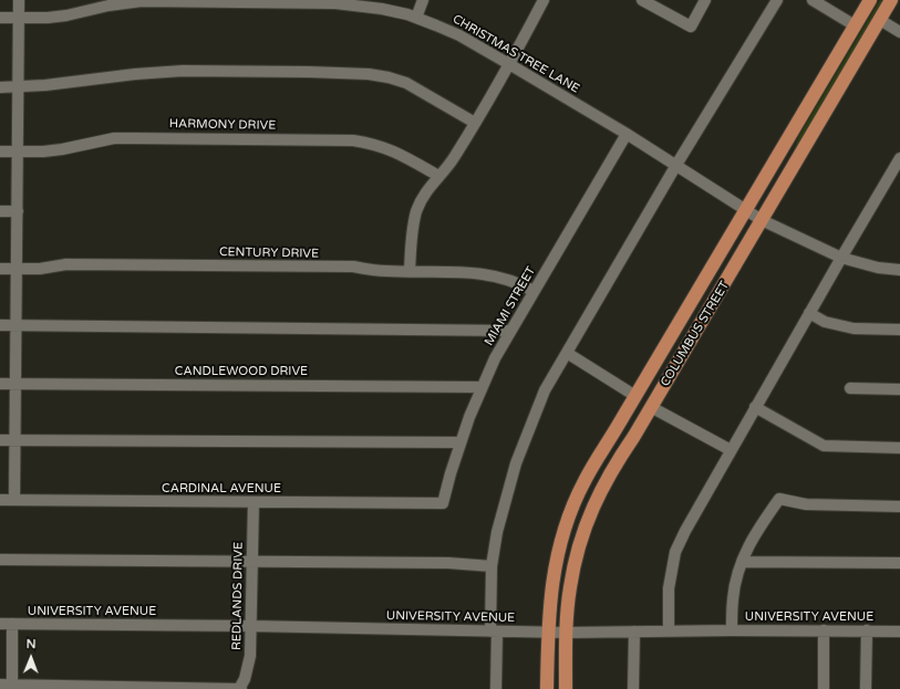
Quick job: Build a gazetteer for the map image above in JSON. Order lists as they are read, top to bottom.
{
  "streets": {
    "main road": ["COLUMBUS STREET"],
    "street": [
      "CHRISTMAS TREE LANE",
      "HARMONY DRIVE",
      "CENTURY DRIVE",
      "MIAMI STREET",
      "CANDLEWOOD DRIVE",
      "CARDINAL AVENUE",
      "REDLANDS DRIVE",
      "UNIVERSITY AVENUE"
    ]
  },
  "crossings": [
    ["CHRISTMAS TREE LANE", "MIAMI STREET"],
    ["CHRISTMAS TREE LANE", "COLUMBUS STREET"],
    ["CENTURY DRIVE", "MIAMI STREET"],
    ["MIAMI STREET", "CANDLEWOOD DRIVE"],
    ["MIAMI STREET", "CARDINAL AVENUE"],
    ["COLUMBUS STREET", "UNIVERSITY AVENUE"],
    ["CARDINAL AVENUE", "REDLANDS DRIVE"],
    ["REDLANDS DRIVE", "UNIVERSITY AVENUE"]
  ],
  "north": "top"
}
